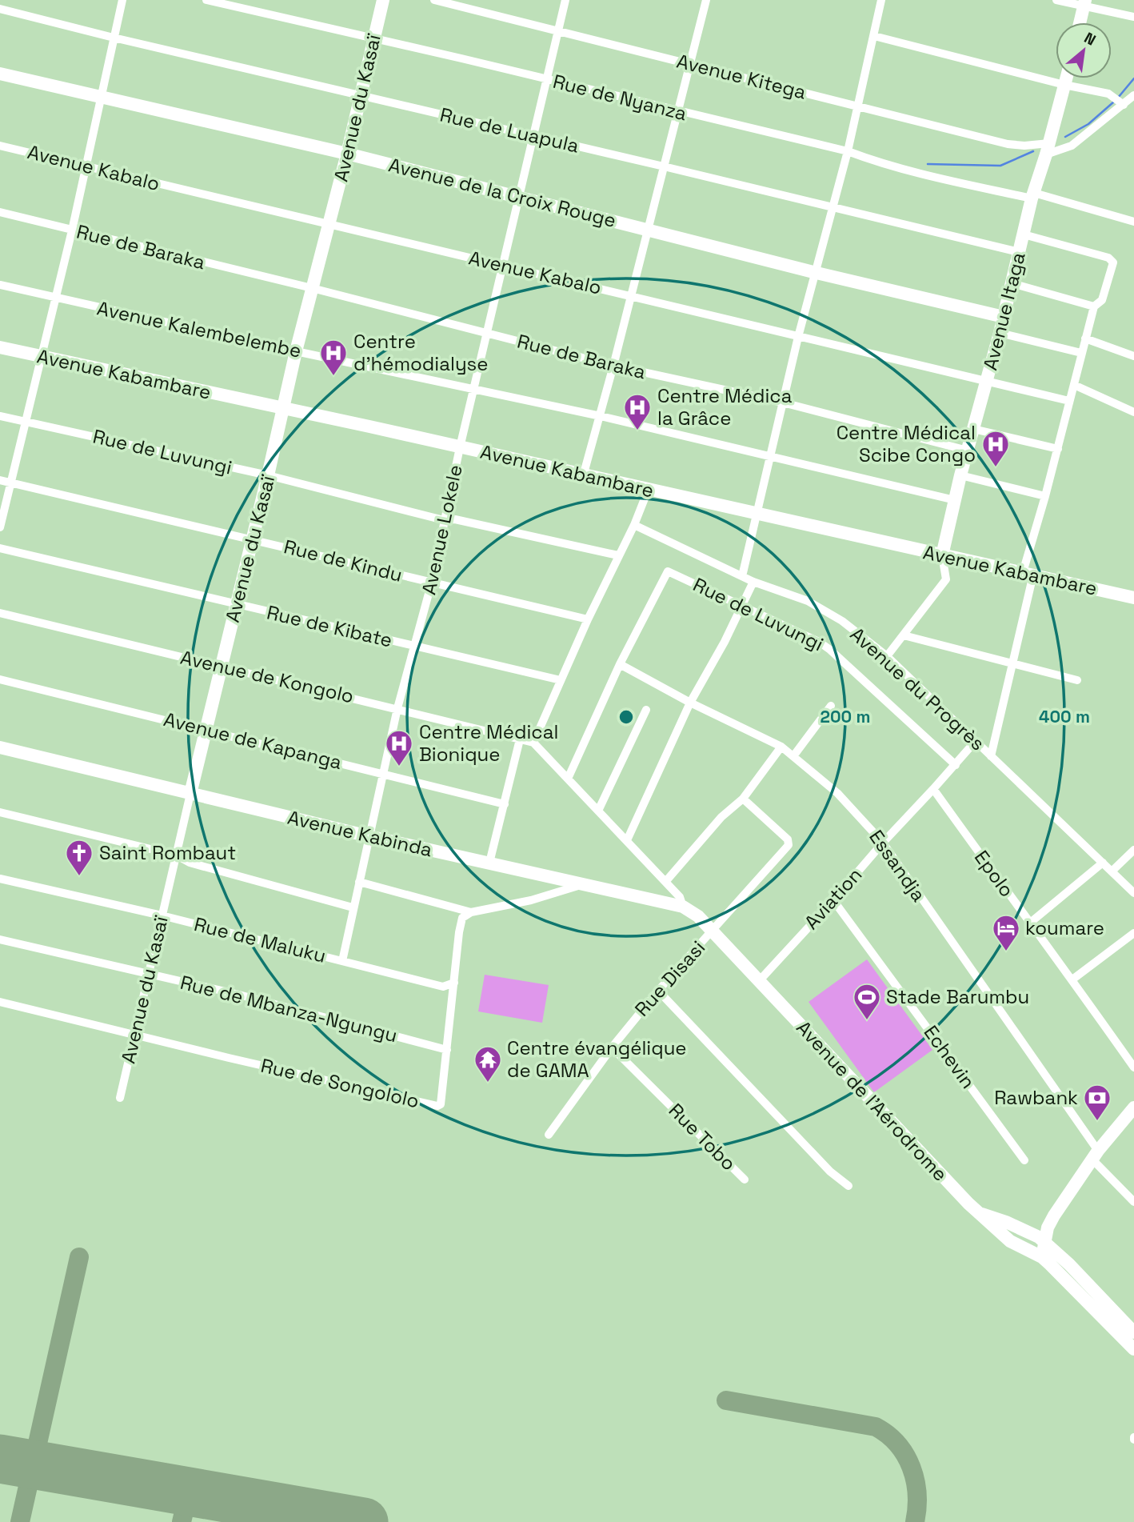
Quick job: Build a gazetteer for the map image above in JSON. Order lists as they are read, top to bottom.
{
  "streets": {
    "street": [
      "Avenue Kitega",
      "Rue de Nyanza",
      "Avenue du Kasaï",
      "Rue de Luapula",
      "Avenue Kabalo",
      "Avenue de la Croix Rouge",
      "Rue de Baraka",
      "Avenue Itaga",
      "Avenue Kalembelembe",
      "Avenue Kabambare",
      "Rue de Luvungi",
      "Avenue Lokele",
      "Rue de Kindu",
      "Rue de Kibate",
      "Avenue de Kongolo",
      "Avenue du Progrès",
      "Avenue de Kapanga",
      "Avenue Kabinda",
      "Essandja",
      "Epolo",
      "Aviation",
      "Rue de Maluku",
      "Rue Disasi",
      "Rue de Mbanza-Ngungu",
      "Echevin",
      "Rue de Songololo",
      "Avenue de l’Aérodrome",
      "Rue Tobo"
    ]
  },
  "crossings": [
    ["Avenue Kitega", "Avenue Itaga"],
    ["Avenue Kitega", "Avenue Lokele"],
    ["Rue de Nyanza", "Avenue du Kasaï"],
    ["Rue de Nyanza", "Avenue Itaga"],
    ["Rue de Nyanza", "Avenue Lokele"],
    ["Avenue du Kasaï", "Rue de Luapula"],
    ["Avenue du Kasaï", "Avenue Kabalo"],
    ["Avenue du Kasaï", "Avenue de la Croix Rouge"],
    ["Avenue du Kasaï", "Rue de Baraka"],
    ["Avenue du Kasaï", "Avenue Kalembelembe"],
    ["Avenue du Kasaï", "Avenue Kabambare"],
    ["Avenue du Kasaï", "Rue de Luvungi"],
    ["Avenue du Kasaï", "Rue de Kindu"],
    ["Avenue du Kasaï", "Rue de Kibate"],
    ["Avenue du Kasaï", "Avenue de Kongolo"],
    ["Avenue du Kasaï", "Avenue de Kapanga"],
    ["Avenue du Kasaï", "Avenue Kabinda"],
    ["Avenue du Kasaï", "Rue de Maluku"],
    ["Avenue du Kasaï", "Rue de Mbanza-Ngungu"],
    ["Avenue du Kasaï", "Rue de Songololo"],
    ["Rue de Luapula", "Avenue Itaga"],
    ["Rue de Luapula", "Avenue Lokele"],
    ["Avenue Kabalo", "Avenue Itaga"],
    ["Avenue Kabalo", "Avenue Lokele"],
    ["Avenue de la Croix Rouge", "Avenue Itaga"],
    ["Avenue de la Croix Rouge", "Avenue Lokele"],
    ["Rue de Baraka", "Avenue Itaga"],
    ["Rue de Baraka", "Avenue Lokele"],
    ["Avenue Itaga", "Avenue Kalembelembe"],
    ["Avenue Itaga", "Avenue Kabambare"],
    ["Avenue Kalembelembe", "Avenue Lokele"],
    ["Avenue Kabambare", "Avenue Lokele"],
    ["Rue de Luvungi", "Avenue Lokele"],
    ["Rue de Luvungi", "Essandja"],
    ["Rue de Luvungi", "Aviation"],
    ["Avenue Lokele", "Rue de Kindu"],
    ["Avenue Lokele", "Rue de Kibate"],
    ["Avenue Lokele", "Avenue de Kongolo"],
    ["Avenue Lokele", "Avenue de Kapanga"],
    ["Avenue Lokele", "Avenue Kabinda"],
    ["Avenue Lokele", "Rue de Maluku"],
    ["Avenue du Progrès", "Aviation"],
    ["Avenue Kabinda", "Rue Disasi"],
    ["Avenue Kabinda", "Avenue de l’Aérodrome"],
    ["Essandja", "Aviation"],
    ["Epolo", "Aviation"],
    ["Aviation", "Echevin"],
    ["Aviation", "Avenue de l’Aérodrome"],
    ["Rue de Maluku", "Rue de Songololo"],
    ["Rue Disasi", "Avenue de l’Aérodrome"],
    ["Rue Disasi", "Rue Tobo"],
    ["Rue de Mbanza-Ngungu", "Rue de Songololo"]
  ],
  "places": {
    "hospital": [
      "Centre d'hémodialyse",
      "Centre Médica la Grâce",
      "Centre Médical Scibe Congo",
      "Centre Médical Bionique"
    ],
    "church": ["Saint Rombaut"],
    "hotel": ["koumare"],
    "sports": ["Stade Barumbu"],
    "temple": ["Centre évangélique de GAMA"],
    "bank": ["Rawbank"]
  },
  "north": "top right",
  "rings": ["200 m", "400 m"]
}
